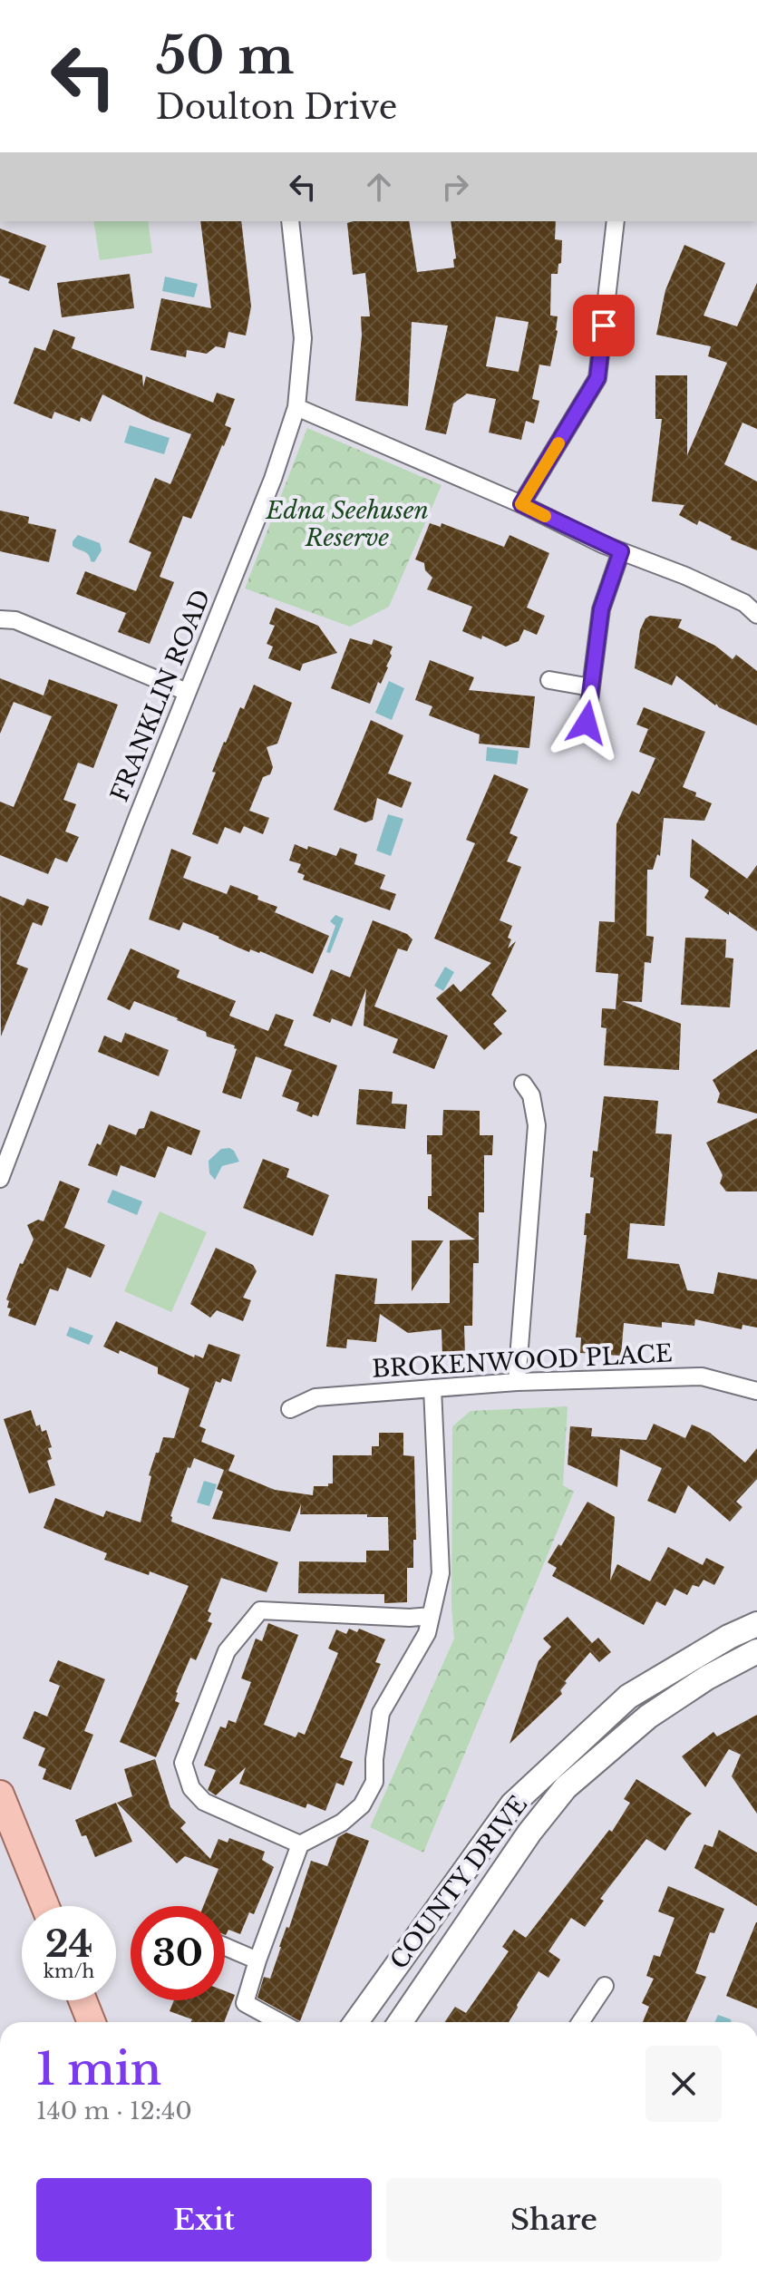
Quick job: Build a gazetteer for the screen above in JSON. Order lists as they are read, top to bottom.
{
  "streets": {
    "main road": ["COUNTY DRIVE"],
    "street": ["FRANKLIN ROAD", "BROKENWOOD PLACE"]
  },
  "parks": ["Edna Seehusen Reserve"],
  "page": {
    "turn": ["50 m", "Doulton Drive"],
    "speed": "24 km/h",
    "limit": "30",
    "heading": ["1 min", "140 m · 12:40"],
    "buttons": ["Exit", "Share"]
  }
}
